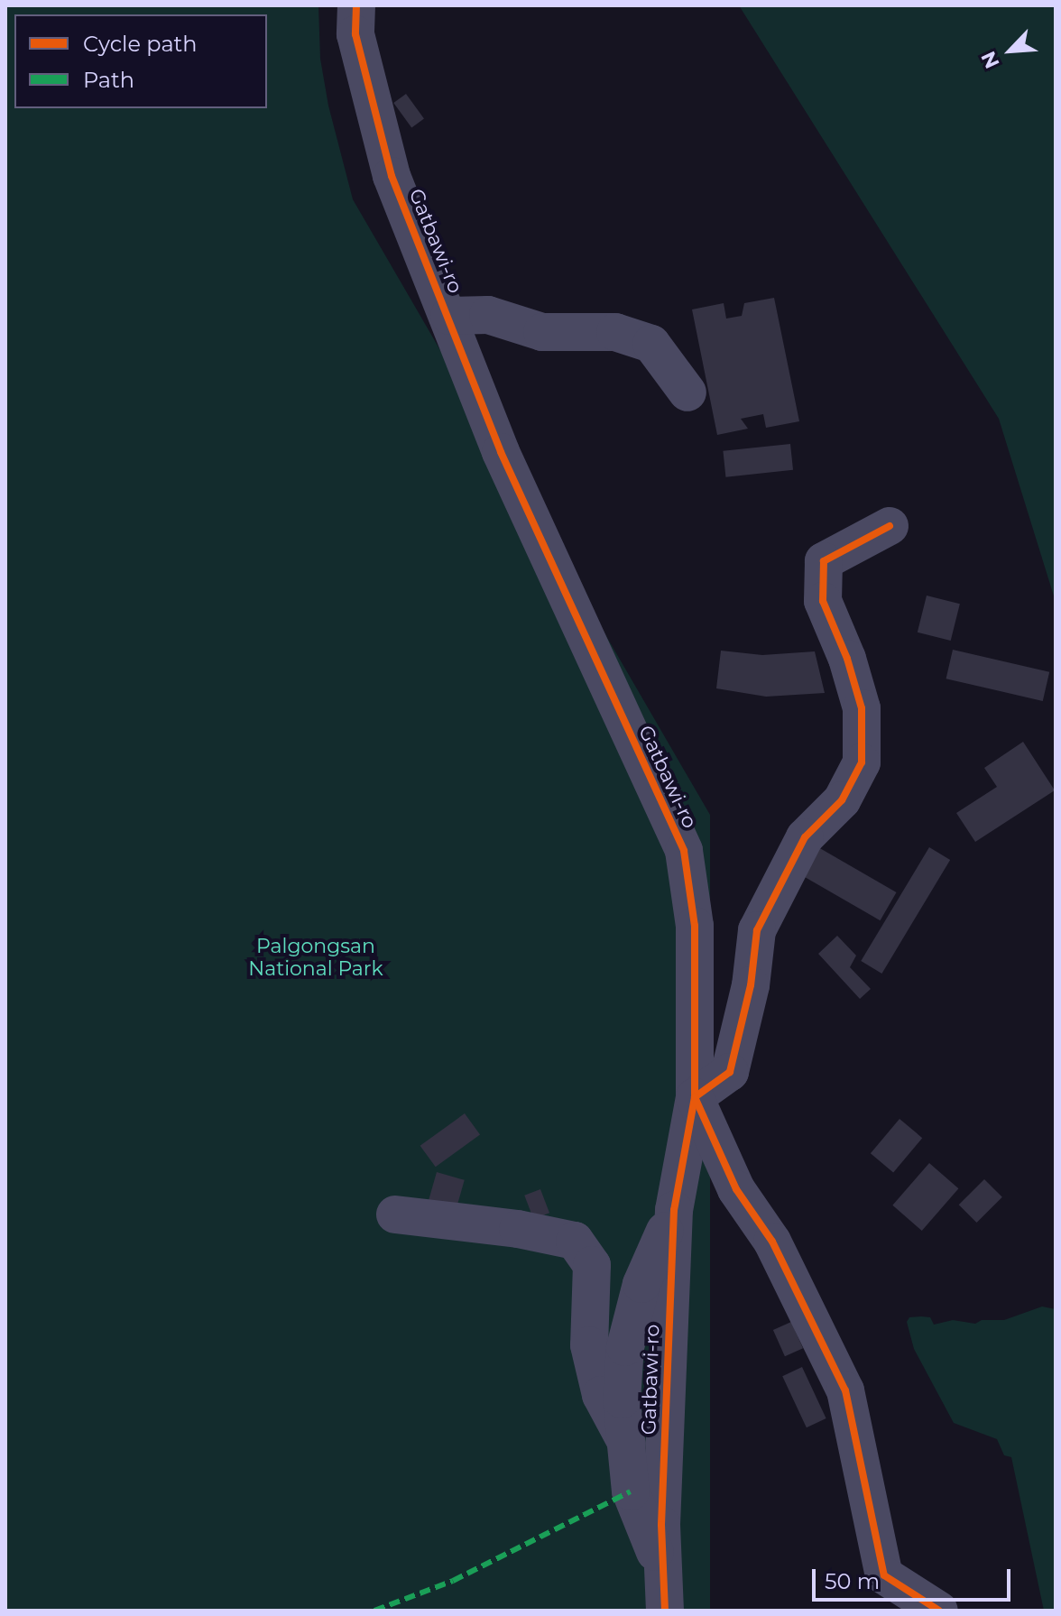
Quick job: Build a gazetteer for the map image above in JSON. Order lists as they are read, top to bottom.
{
  "streets": {
    "street": ["Gatbawi-ro"]
  },
  "parks": ["Palgongsan National Park"],
  "legend": ["Cycle path", "Path"],
  "scale_bar": "50 m",
  "north": "bottom left"
}
